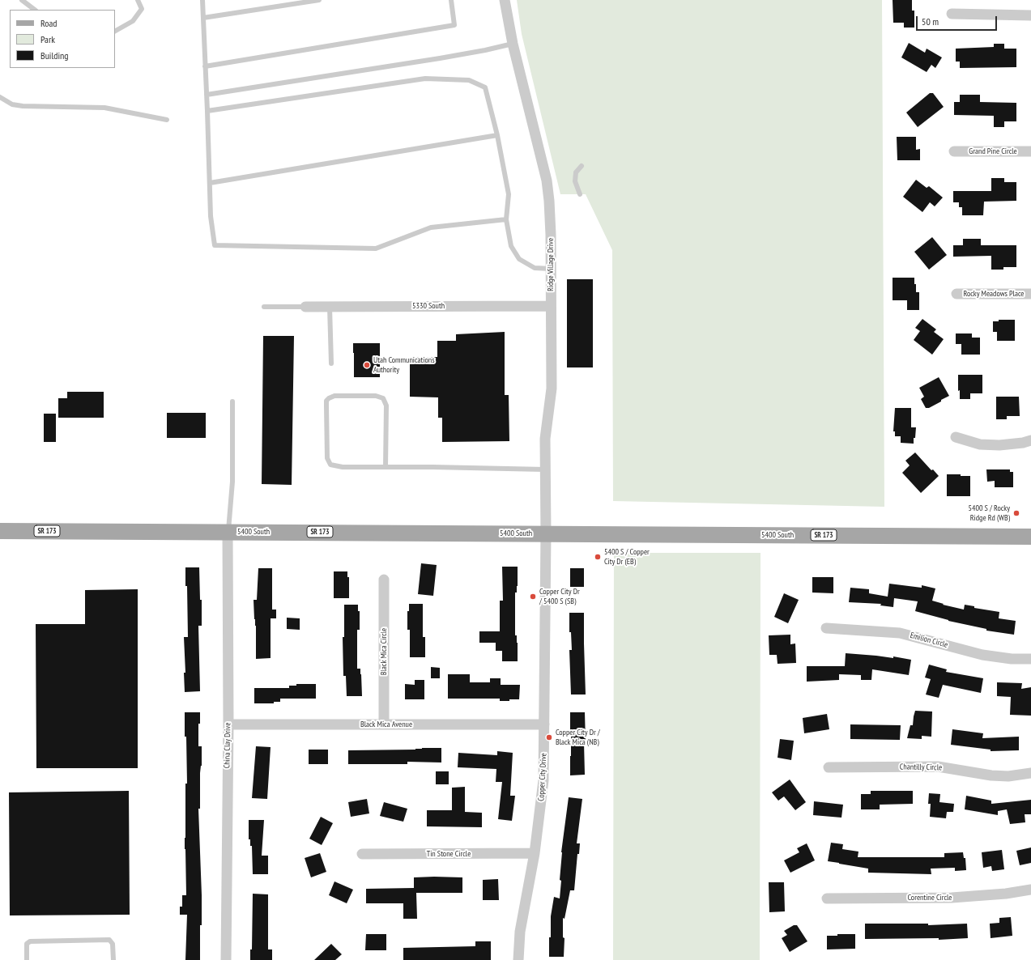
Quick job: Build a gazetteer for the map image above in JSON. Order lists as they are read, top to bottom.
{
  "streets": {
    "main road": ["SR 173", "5400 South"],
    "street": [
      "Grand Pine Circle",
      "Ridge Village Drive",
      "Rocky Meadows Place",
      "5330 South",
      "Emilion Circle",
      "Black Mica Circle",
      "Black Mica Avenue",
      "China Clay Drive",
      "Chantilly Circle",
      "Copper City Drive",
      "Tin Stone Circle",
      "Corentine Circle"
    ]
  },
  "crossings": [
    ["Ridge Village Drive", "5330 South"],
    ["Ridge Village Drive", "5400 South"],
    ["Ridge Village Drive", "Copper City Drive"],
    ["5400 South", "China Clay Drive"],
    ["5400 South", "Copper City Drive"],
    ["Black Mica Circle", "Black Mica Avenue"],
    ["Black Mica Avenue", "China Clay Drive"],
    ["Black Mica Avenue", "Copper City Drive"],
    ["Copper City Drive", "Tin Stone Circle"]
  ],
  "places": [
    "Utah Communications Authority",
    "5400 S / Rocky Ridge Rd (WB)",
    "5400 S / Copper City Dr (EB)",
    "Copper City Dr / 5400 S (SB)",
    "Copper City Dr / Black Mica (NB)"
  ],
  "legend": ["Road", "Park", "Building"],
  "scale_bar": "50 m"
}
